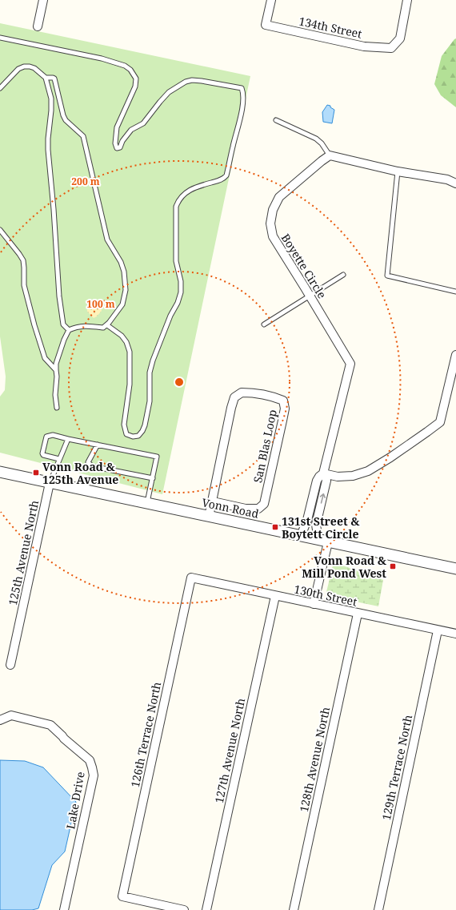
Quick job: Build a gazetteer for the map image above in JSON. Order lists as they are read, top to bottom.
{
  "streets": {
    "street": [
      "134th Street",
      "Boyette Circle",
      "San Blas Loop",
      "Vonn Road",
      "125th Avenue North",
      "130th Street",
      "126th Terrace North",
      "127th Avenue North",
      "128th Avenue North",
      "129th Terrace North",
      "Lake Drive"
    ]
  },
  "crossings": [
    ["Boyette Circle", "Vonn Road"],
    ["San Blas Loop", "Vonn Road"],
    ["Vonn Road", "125th Avenue North"],
    ["130th Street", "126th Terrace North"],
    ["130th Street", "127th Avenue North"],
    ["130th Street", "128th Avenue North"],
    ["130th Street", "129th Terrace North"]
  ],
  "places": {
    "transit": ["Vonn Road & 125th Avenue", "131st Street & Boytett Circle", "Vonn Road & Mill Pond West"]
  },
  "rings": ["200 m", "100 m"]
}
